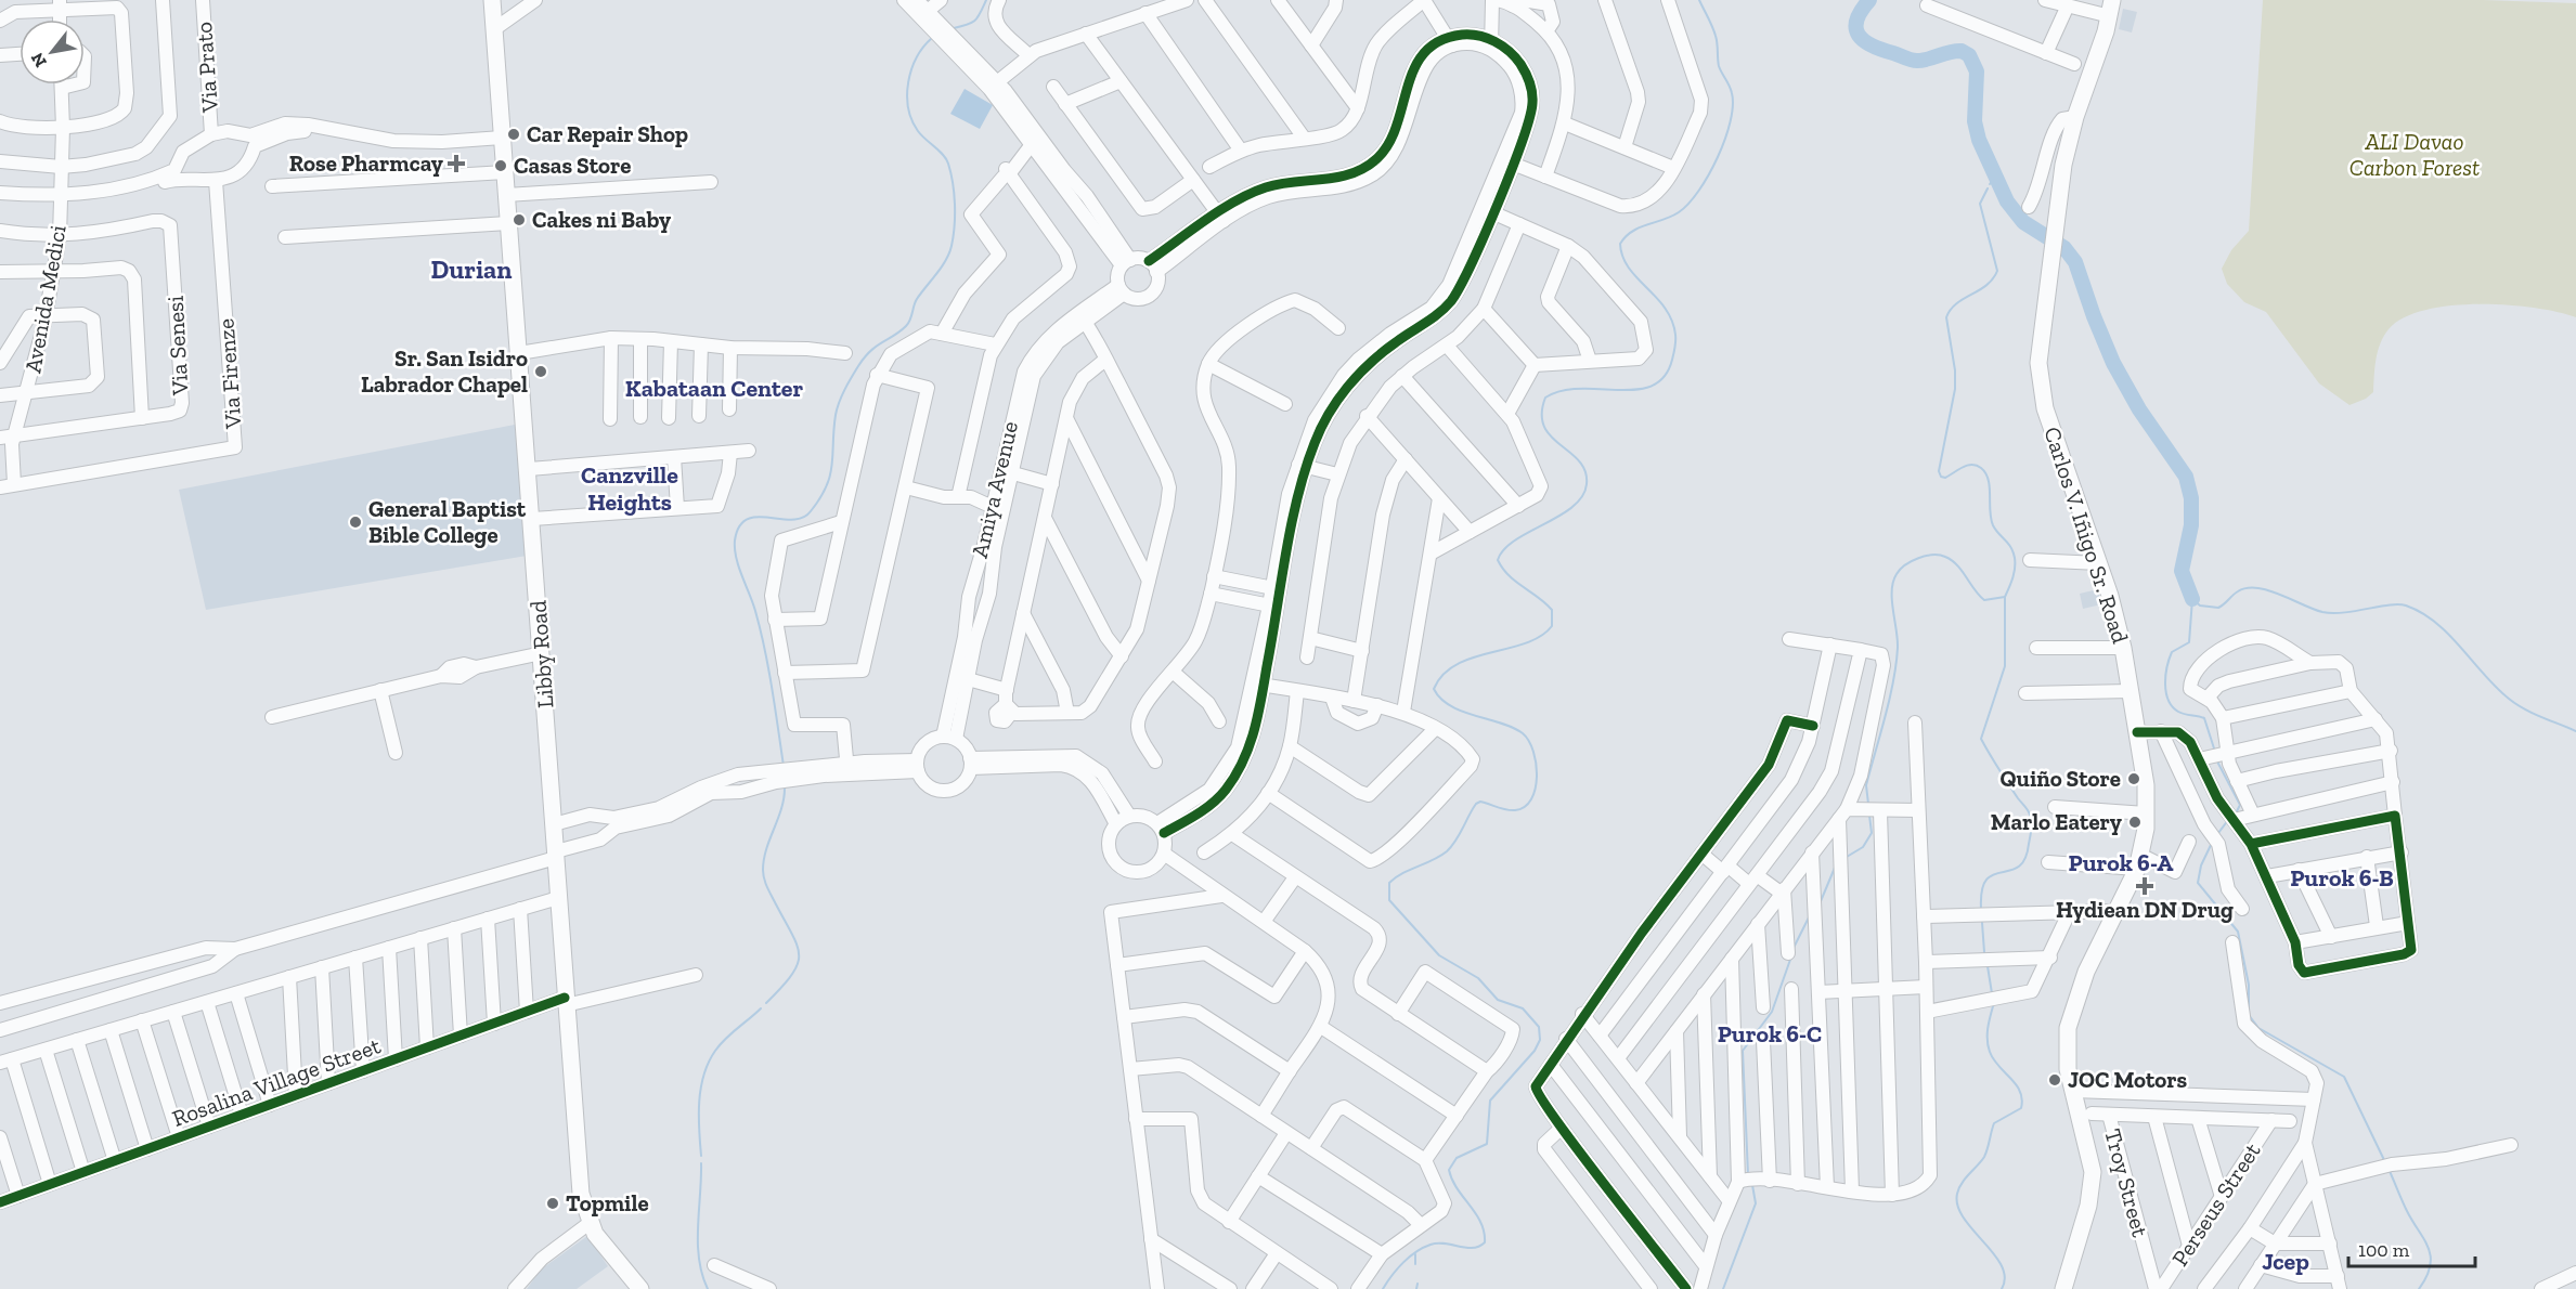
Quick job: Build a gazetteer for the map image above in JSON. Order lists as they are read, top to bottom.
{
  "streets": {
    "main road": ["Carlos V. Iñigo Sr. Road", "Libby Road"],
    "street": [
      "Via Prato",
      "Avenida Medici",
      "Via Senesi",
      "Via Firenze",
      "Amiya Avenue",
      "Rosalina Village Street",
      "Troy Street",
      "Perseus Street"
    ]
  },
  "crossings": [
    ["Avenida Medici", "Via Senesi"],
    ["Avenida Medici", "Via Firenze"],
    ["Libby Road", "Rosalina Village Street"]
  ],
  "districts": [
    "Durian",
    "Kabataan Center",
    "Canzville Heights",
    "Purok 6-A",
    "Purok 6-B",
    "Purok 6-C",
    "Jcep"
  ],
  "parks": ["ALI Davao Carbon Forest"],
  "places": {
    "other": [
      "Car Repair Shop",
      "Casas Store",
      "Cakes ni Baby",
      "Sr. San Isidro Labrador Chapel",
      "General Baptist Bible College",
      "Quiño Store",
      "Marlo Eatery",
      "JOC Motors",
      "Topmile"
    ],
    "health": ["Rose Pharmcay", "Hydiean DN Drug"]
  },
  "scale_bar": "100 m",
  "north": "bottom left"
}
